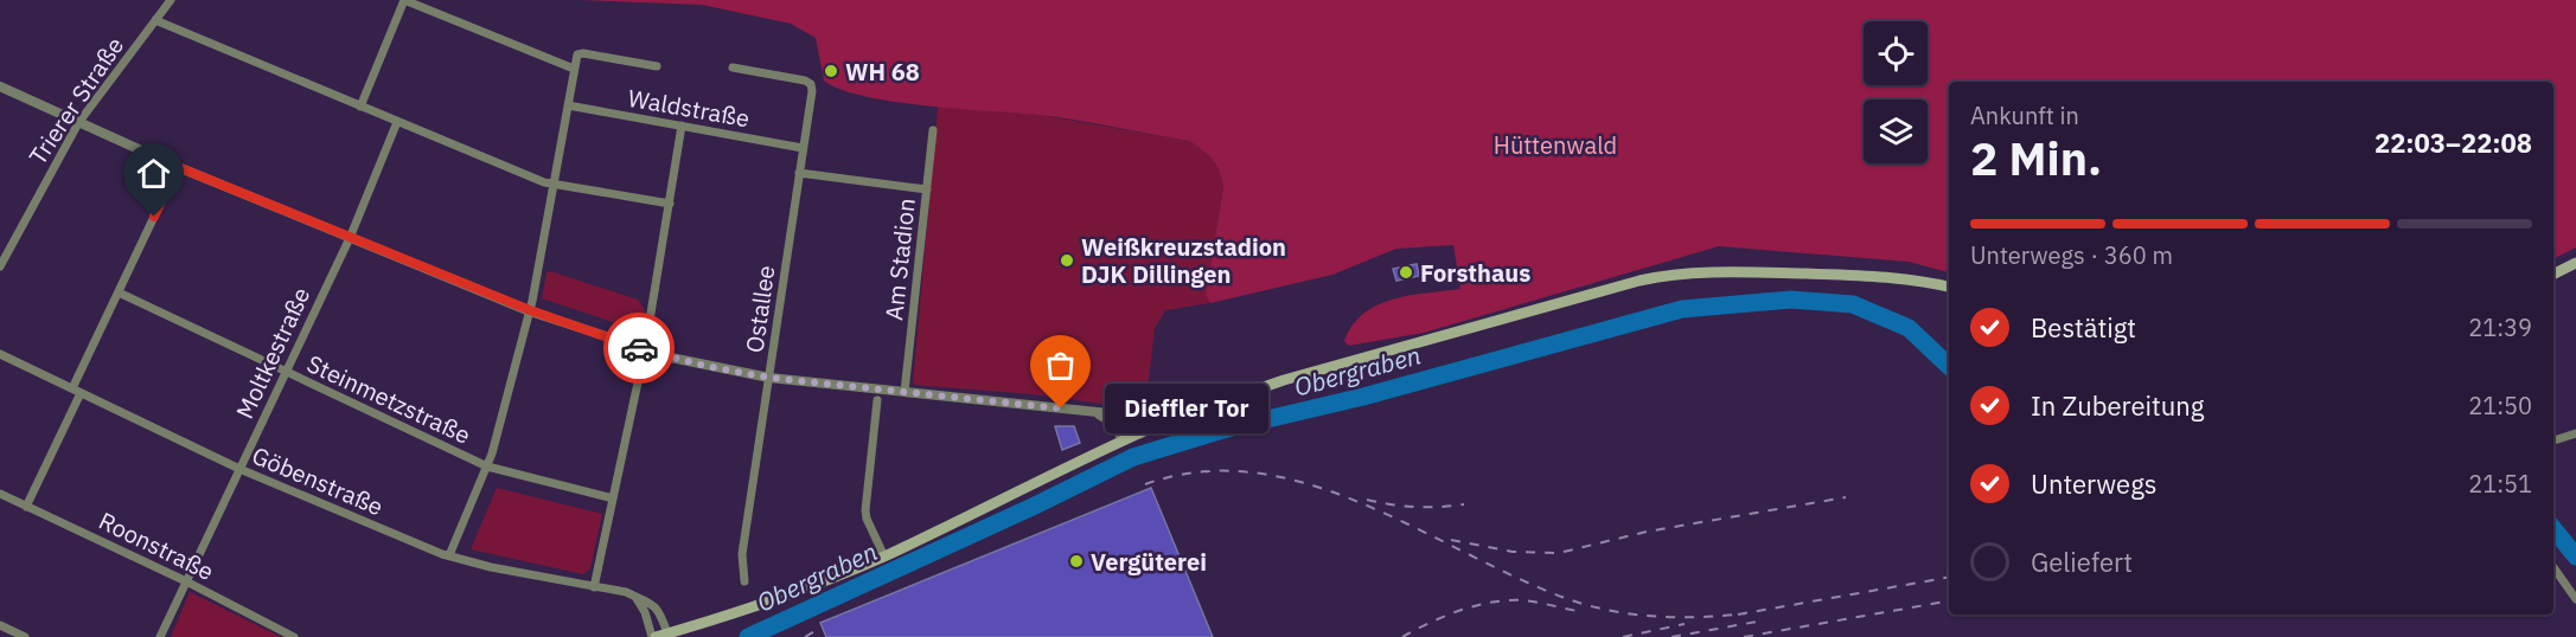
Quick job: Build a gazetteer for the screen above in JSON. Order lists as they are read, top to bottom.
{
  "streets": {
    "street": [
      "Trierer Straße",
      "Waldstraße",
      "Am Stadion",
      "Ostallee",
      "Moltkestraße",
      "Steinmetzstraße",
      "Göbenstraße",
      "Roonstraße"
    ]
  },
  "crossings": [
    ["Waldstraße", "Ostallee"],
    ["Moltkestraße", "Steinmetzstraße"],
    ["Moltkestraße", "Göbenstraße"],
    ["Moltkestraße", "Roonstraße"]
  ],
  "water": ["Obergraben"],
  "parks": ["Hüttenwald"],
  "places": [
    "WH 68",
    "Weißkreuzstadion DJK Dillingen",
    "Forsthaus",
    "Dieffler Tor",
    "Vergüterei"
  ],
  "page": {
    "heading": ["2 Min.", "Ankunft in", "22:03–22:08"],
    "bar": "Unterwegs · 360 m",
    "list": [
      ["Bestätigt", "21:39"],
      ["In Zubereitung", "21:50"],
      ["Unterwegs", "21:51"],
      "Geliefert"
    ],
    "bubble": "Dieffler Tor"
  }
}
